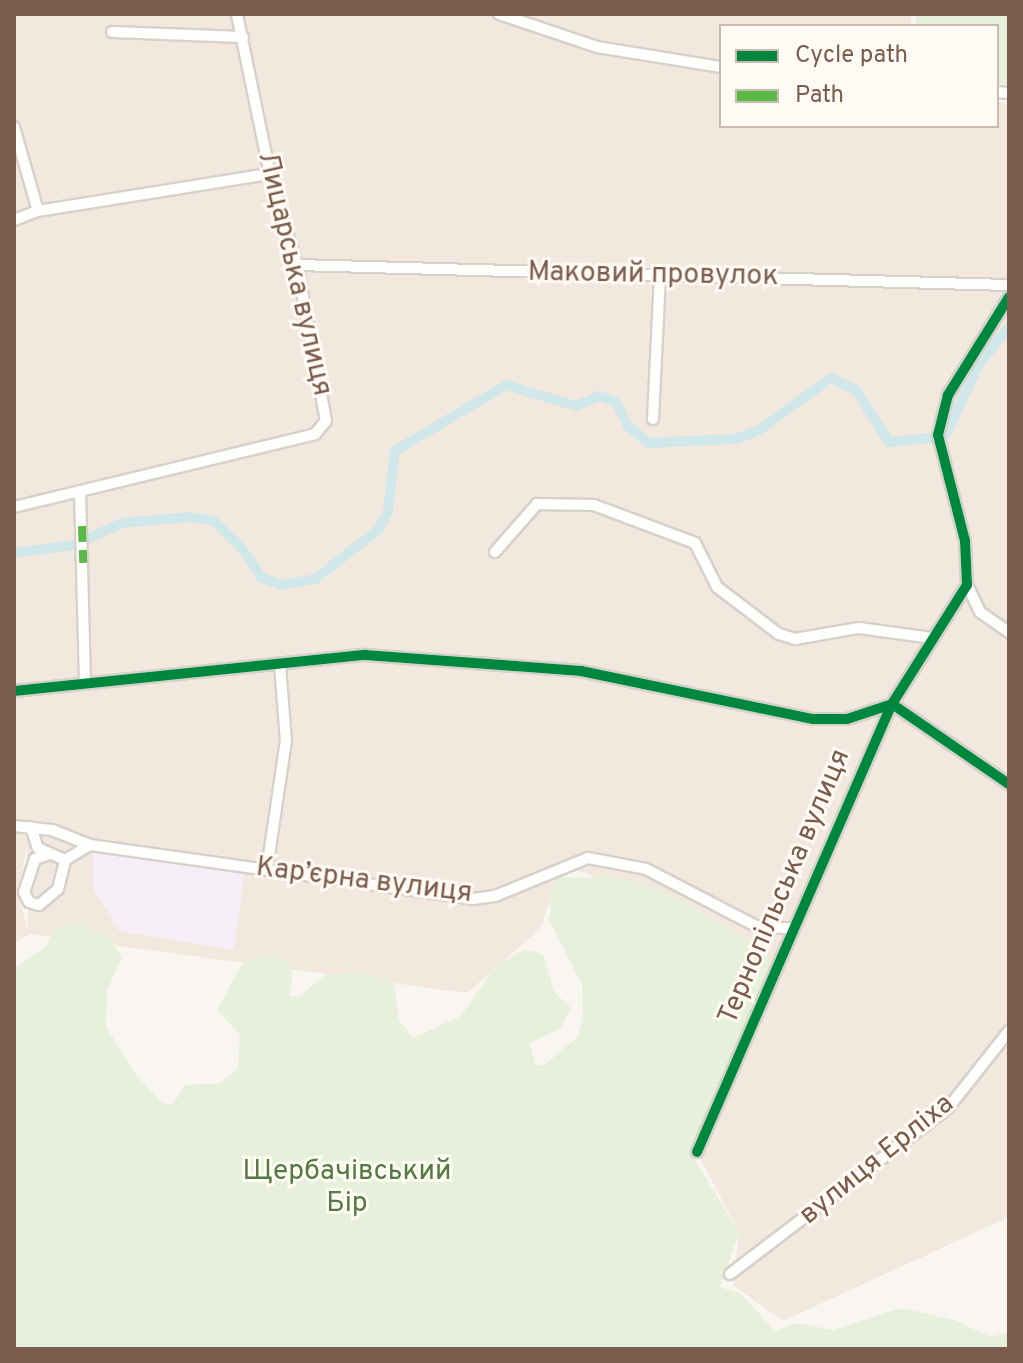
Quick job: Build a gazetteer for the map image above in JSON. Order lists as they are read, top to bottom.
{
  "streets": {
    "street": [
      "Лицарська вулиця",
      "Маковий провулок",
      "Кар’єрна вулиця",
      "Тернопільська вулиця",
      "вулиця Ерліха"
    ]
  },
  "crossings": [
    ["Лицарська вулиця", "Маковий провулок"],
    ["Кар’єрна вулиця", "Тернопільська вулиця"]
  ],
  "parks": ["Щербачівський Бір"],
  "legend": ["Cycle path", "Path"]
}
